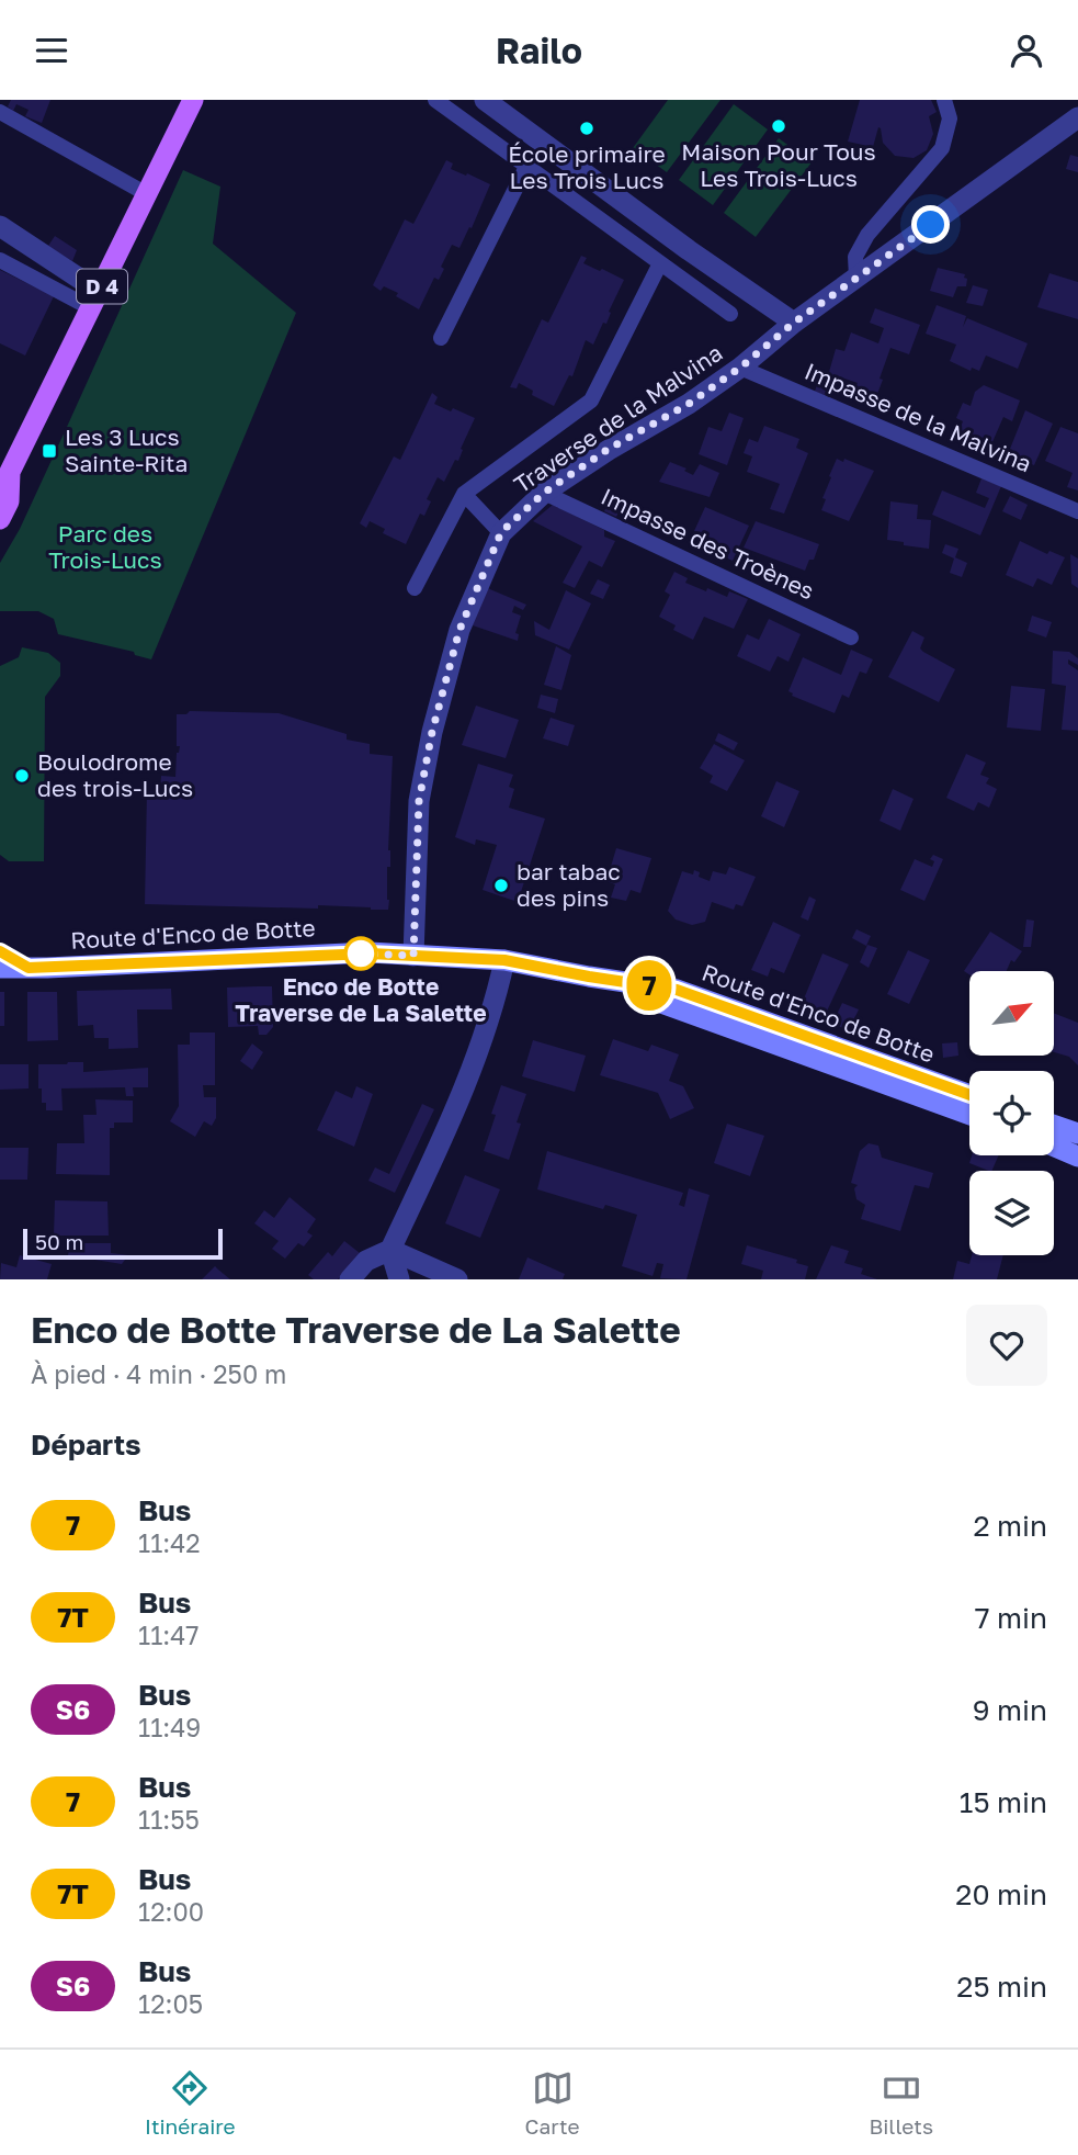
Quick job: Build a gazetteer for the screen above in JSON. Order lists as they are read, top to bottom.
{
  "streets": {
    "main road": ["D 4", "Route d'Enco de Botte"],
    "street": ["Traverse de la Malvina"],
    "lane": ["Impasse de la Malvina", "Impasse des Troènes"]
  },
  "crossings": [
    ["Impasse de la Malvina", "Traverse de la Malvina"],
    ["Traverse de la Malvina", "Impasse des Troènes"],
    ["Traverse de la Malvina", "Route d'Enco de Botte"]
  ],
  "parks": ["Parc des Trois-Lucs"],
  "places": {
    "other": [
      "Maison Pour Tous Les Trois-Lucs",
      "École primaire Les Trois Lucs",
      "Boulodrome des trois-Lucs",
      "bar tabac des pins",
      "Enco de Botte Traverse de La Salette"
    ],
    "transit": ["Les 3 Lucs Sainte-Rita"]
  },
  "lines": ["bus line 7"],
  "scale_bar": "50 m",
  "north": "top right",
  "page": {
    "header": "Railo",
    "on_map": "7",
    "scale": "50 m",
    "heading": [
      ["Enco de Botte Traverse de La Salette", "À pied · 4 min · 250 m"],
      "Départs"
    ],
    "list": [
      {
        "mark": "7",
        "name": "Bus",
        "note": "11:42",
        "value": "2 min"
      },
      {
        "mark": "7T",
        "name": "Bus",
        "note": "11:47",
        "value": "7 min"
      },
      {
        "mark": "S6",
        "name": "Bus",
        "note": "11:49",
        "value": "9 min"
      },
      {
        "mark": "7",
        "name": "Bus",
        "note": "11:55",
        "value": "15 min"
      },
      {
        "mark": "7T",
        "name": "Bus",
        "note": "12:00",
        "value": "20 min"
      },
      {
        "mark": "S6",
        "name": "Bus",
        "note": "12:05",
        "value": "25 min"
      }
    ],
    "tabs": ["Itinéraire", "Carte", "Billets"]
  }
}
